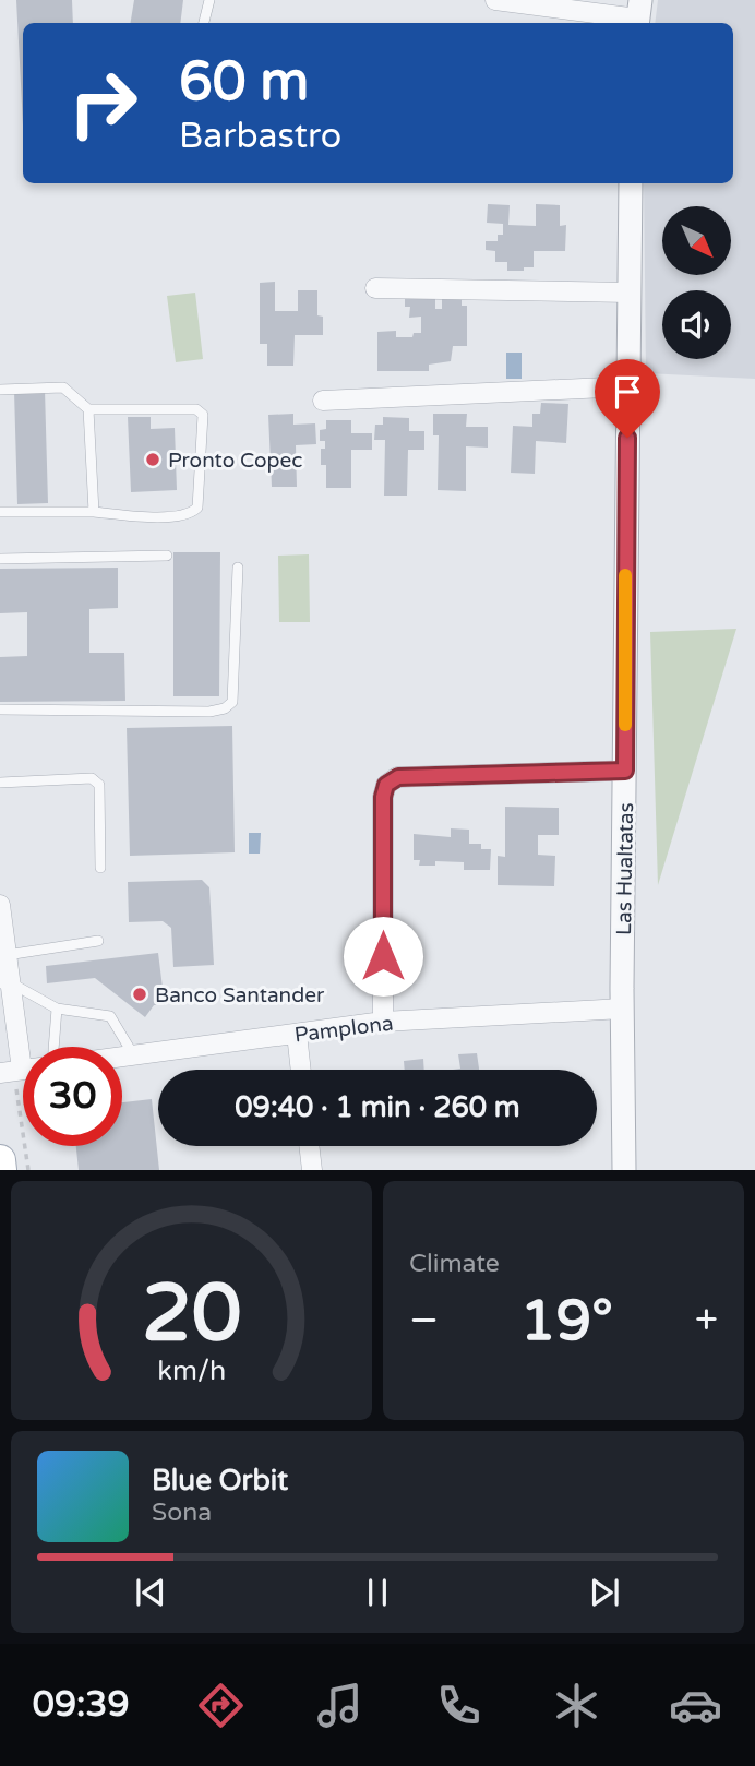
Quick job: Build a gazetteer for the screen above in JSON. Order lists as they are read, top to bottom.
{
  "streets": {
    "street": ["Las Hualtatas", "Pamplona"]
  },
  "crossings": [
    ["Las Hualtatas", "Pamplona"]
  ],
  "places": ["Pronto Copec", "Banco Santander"],
  "north": "bottom right",
  "page": {
    "turn": ["60 m", "Barbastro"],
    "limit": "30",
    "trip": "09:40 · 1 min · 260 m",
    "tile": "Climate",
    "heat": ["−", "19°", "+"],
    "song": ["Blue Orbit", "Sona"],
    "tabs": "09:39",
    "gauge": ["20", "km/h"]
  }
}
